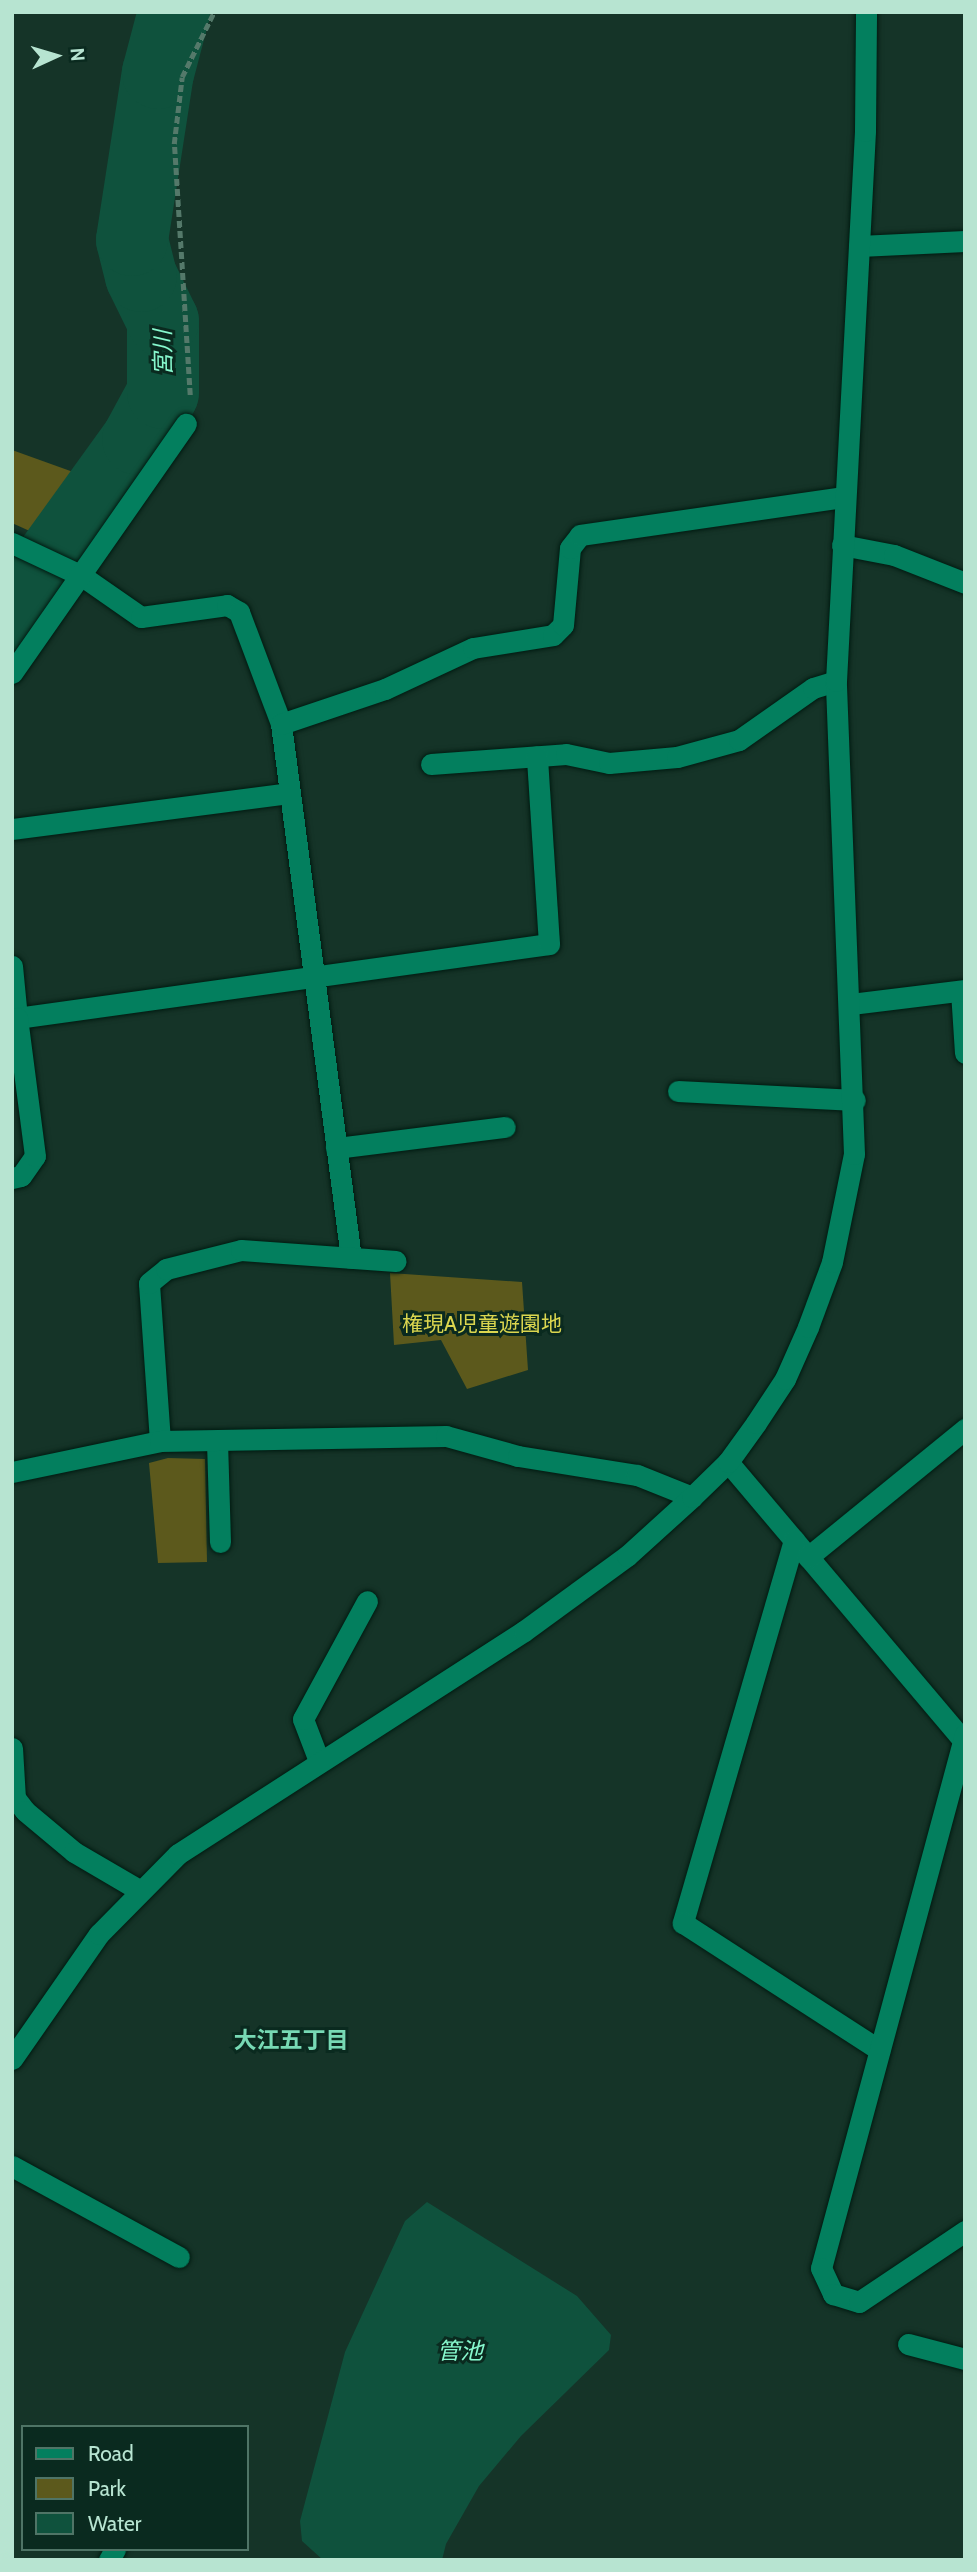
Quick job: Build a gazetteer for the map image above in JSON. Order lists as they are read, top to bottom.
{
  "districts": ["大江五丁目"],
  "water": ["宮川", "管池"],
  "parks": ["権現A児童遊園地"],
  "legend": ["Road", "Park", "Water"],
  "north": "right"
}
